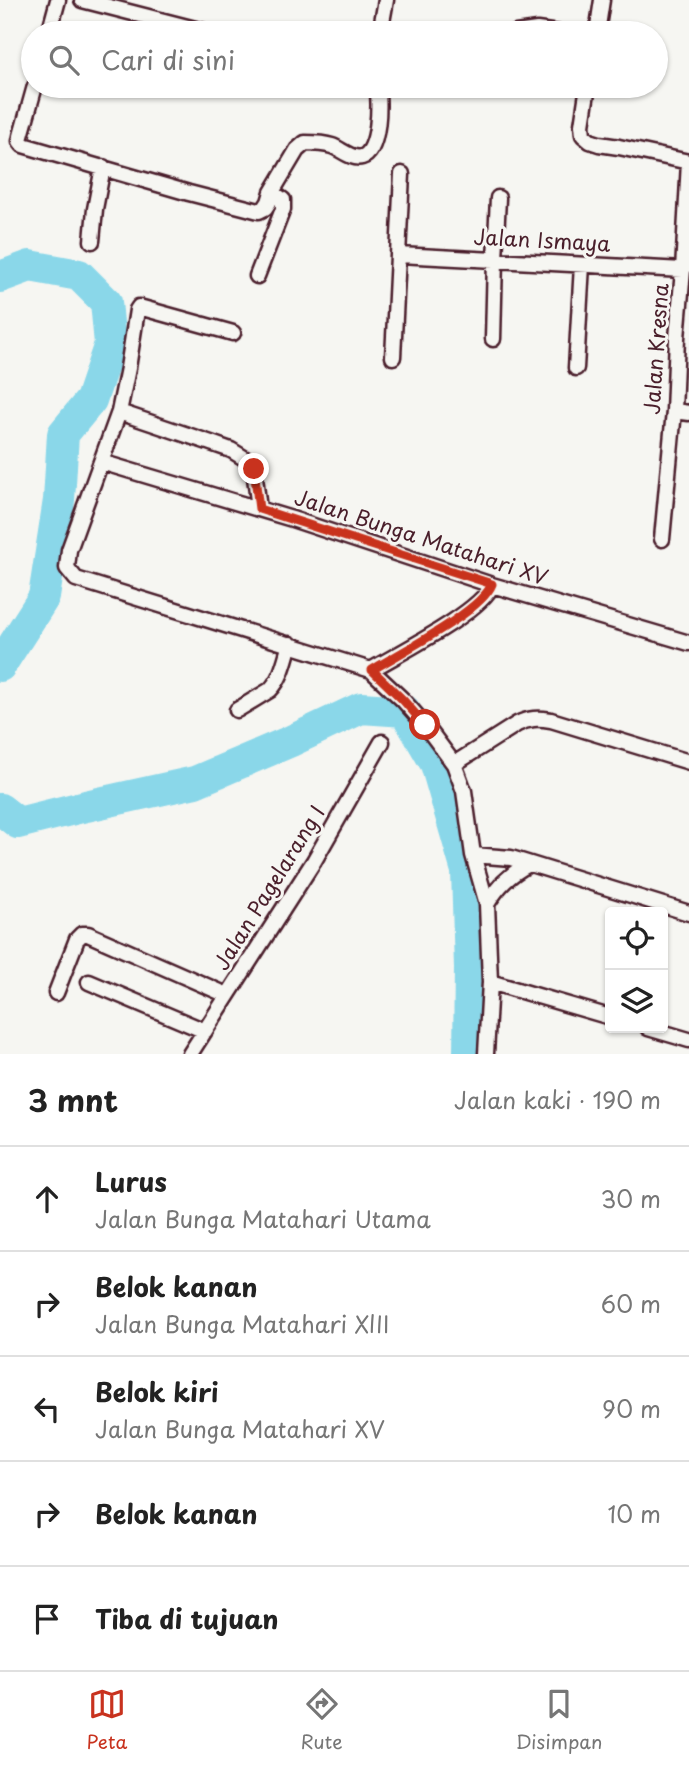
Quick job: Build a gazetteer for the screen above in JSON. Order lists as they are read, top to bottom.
{
  "streets": {
    "street": [
      "Jalan Ismaya",
      "Jalan Kresna",
      "Jalan Bunga Matahari XV",
      "Jalan Pagelarang I"
    ]
  },
  "crossings": [
    ["Jalan Ismaya", "Jalan Kresna"]
  ],
  "page": {
    "search": "Cari di sini",
    "heading": ["3 mnt", "Jalan kaki · 190 m"],
    "list": [
      ["Lurus", "Jalan Bunga Matahari Utama", "30 m"],
      ["Belok kanan", "Jalan Bunga Matahari XIII", "60 m"],
      ["Belok kiri", "Jalan Bunga Matahari XV", "90 m"],
      ["Belok kanan", "10 m"],
      "Tiba di tujuan"
    ],
    "nav": ["Peta", "Rute", "Disimpan"]
  }
}
